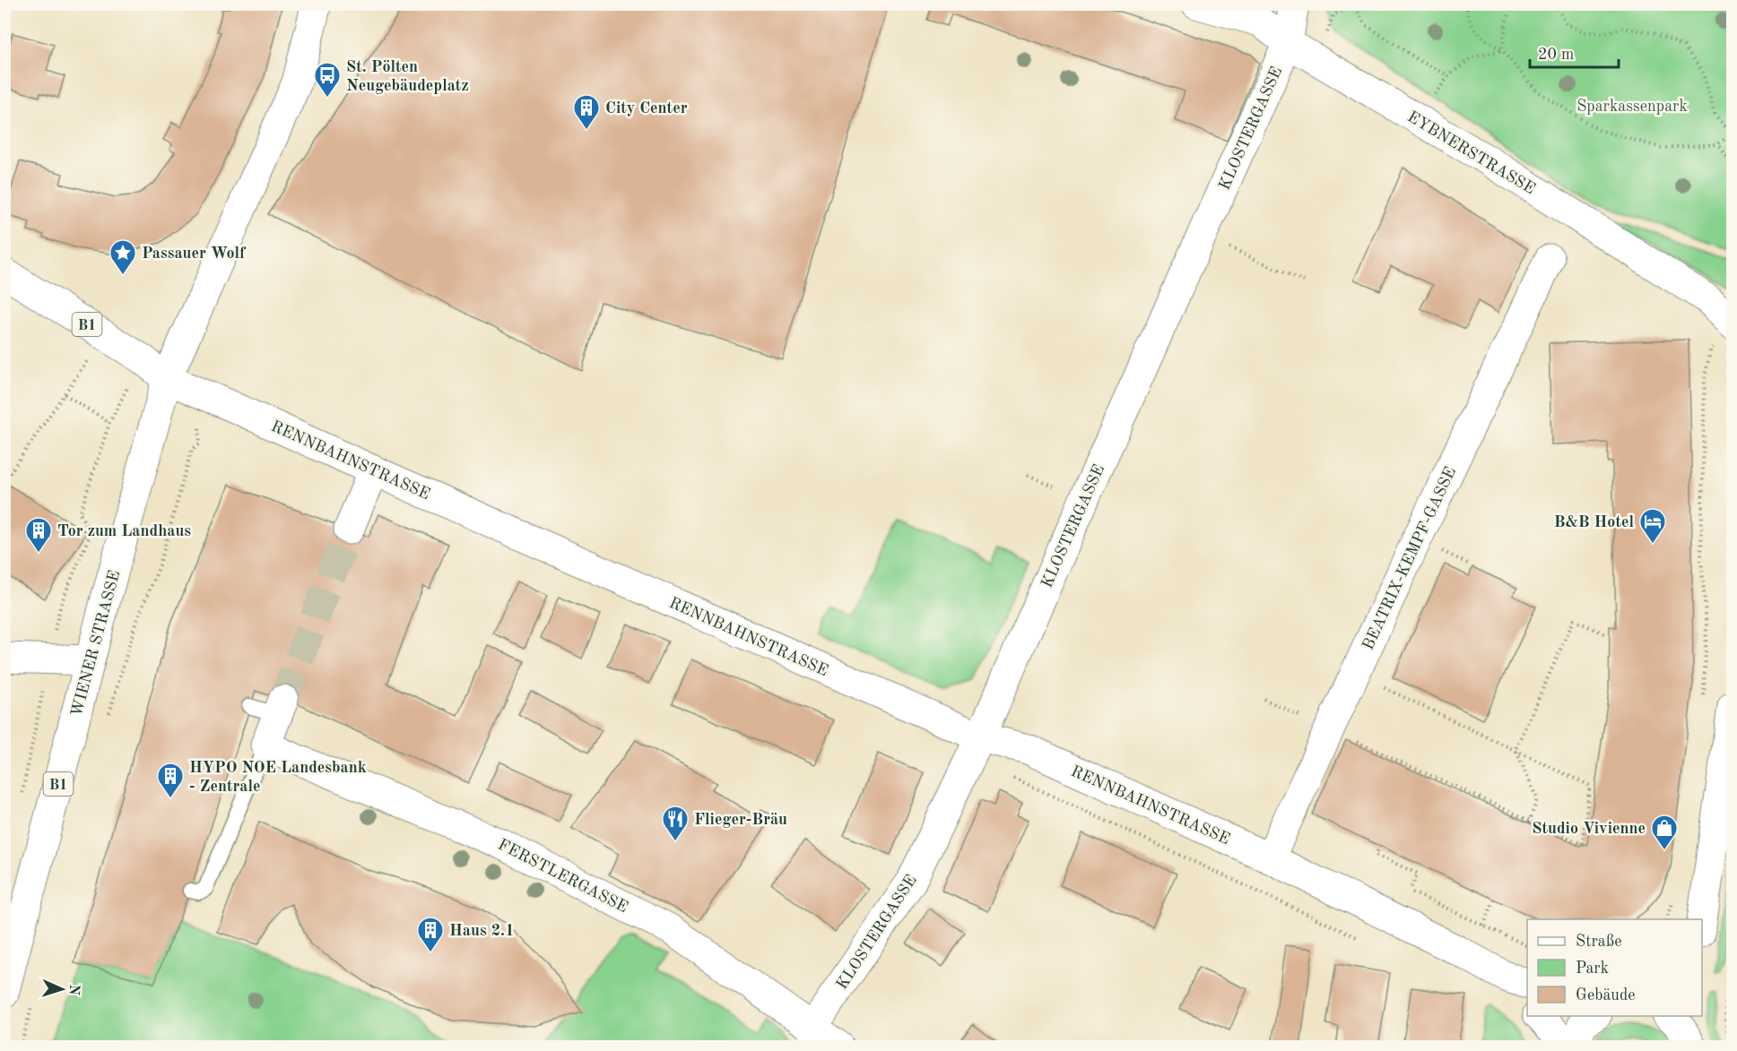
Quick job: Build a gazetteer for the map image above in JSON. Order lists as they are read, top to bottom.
{
  "streets": {
    "street": [
      "KLOSTERGASSE",
      "EYBNERSTRASSE",
      "B1",
      "RENNBAHNSTRASSE",
      "BEATRIX-KEMPF-GASSE",
      "WIENER STRASSE",
      "FERSTLERGASSE"
    ]
  },
  "crossings": [
    ["KLOSTERGASSE", "EYBNERSTRASSE"],
    ["KLOSTERGASSE", "RENNBAHNSTRASSE"],
    ["KLOSTERGASSE", "FERSTLERGASSE"],
    ["RENNBAHNSTRASSE", "BEATRIX-KEMPF-GASSE"],
    ["RENNBAHNSTRASSE", "WIENER STRASSE"]
  ],
  "parks": ["Sparkassenpark"],
  "places": {
    "bus stop": ["St. Pölten Neugebäudeplatz"],
    "building": [
      "City Center",
      "Tor zum Landhaus",
      "HYPO NOE Landesbank - Zentrale",
      "Haus 2.1"
    ],
    "place": ["Passauer Wolf"],
    "hotel": ["B&B Hotel"],
    "restaurant": ["Flieger-Bräu"],
    "shop": ["Studio Vivienne"]
  },
  "legend": ["Straße", "Park", "Gebäude"],
  "scale_bar": "20 m",
  "north": "right"
}
